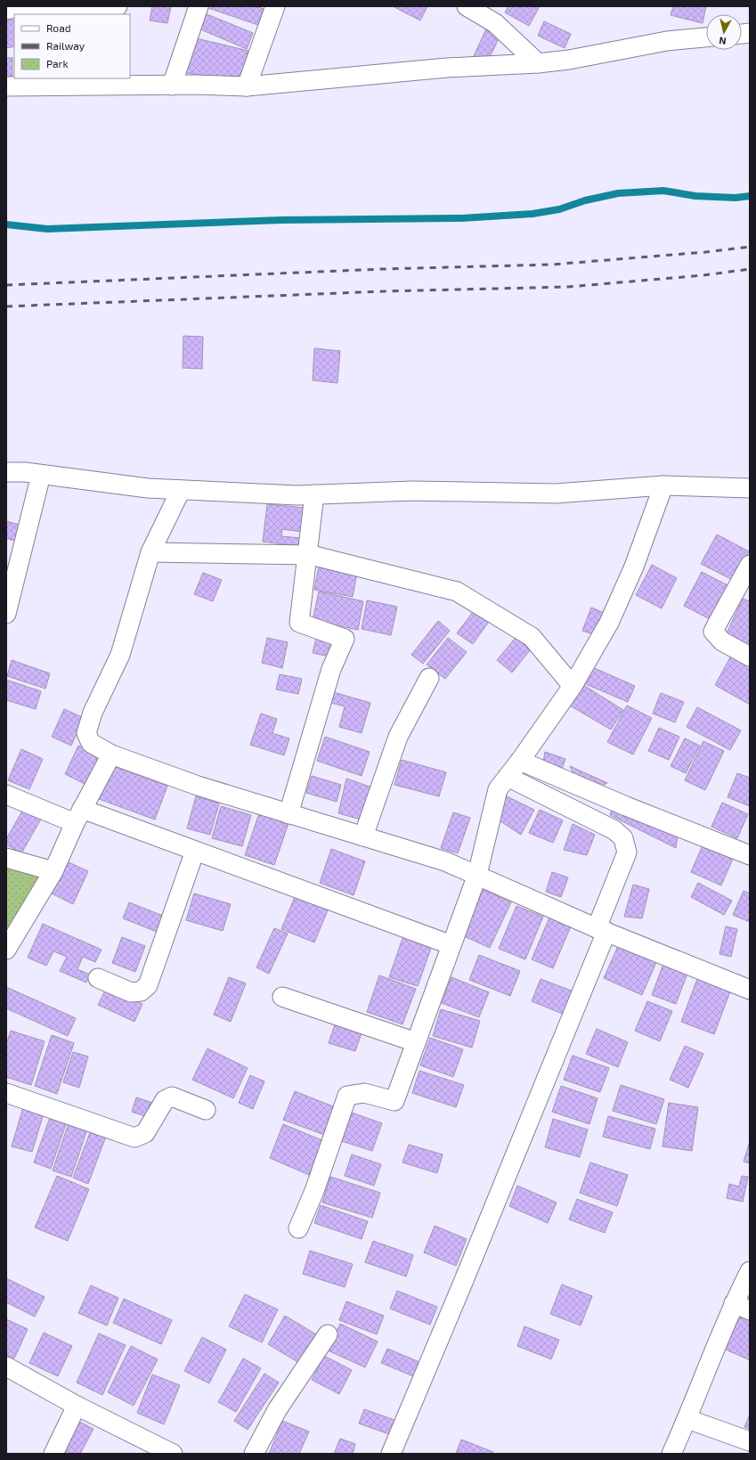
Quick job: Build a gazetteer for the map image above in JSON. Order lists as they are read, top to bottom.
{
  "legend": ["Road", "Railway", "Park"],
  "north": "bottom"
}
